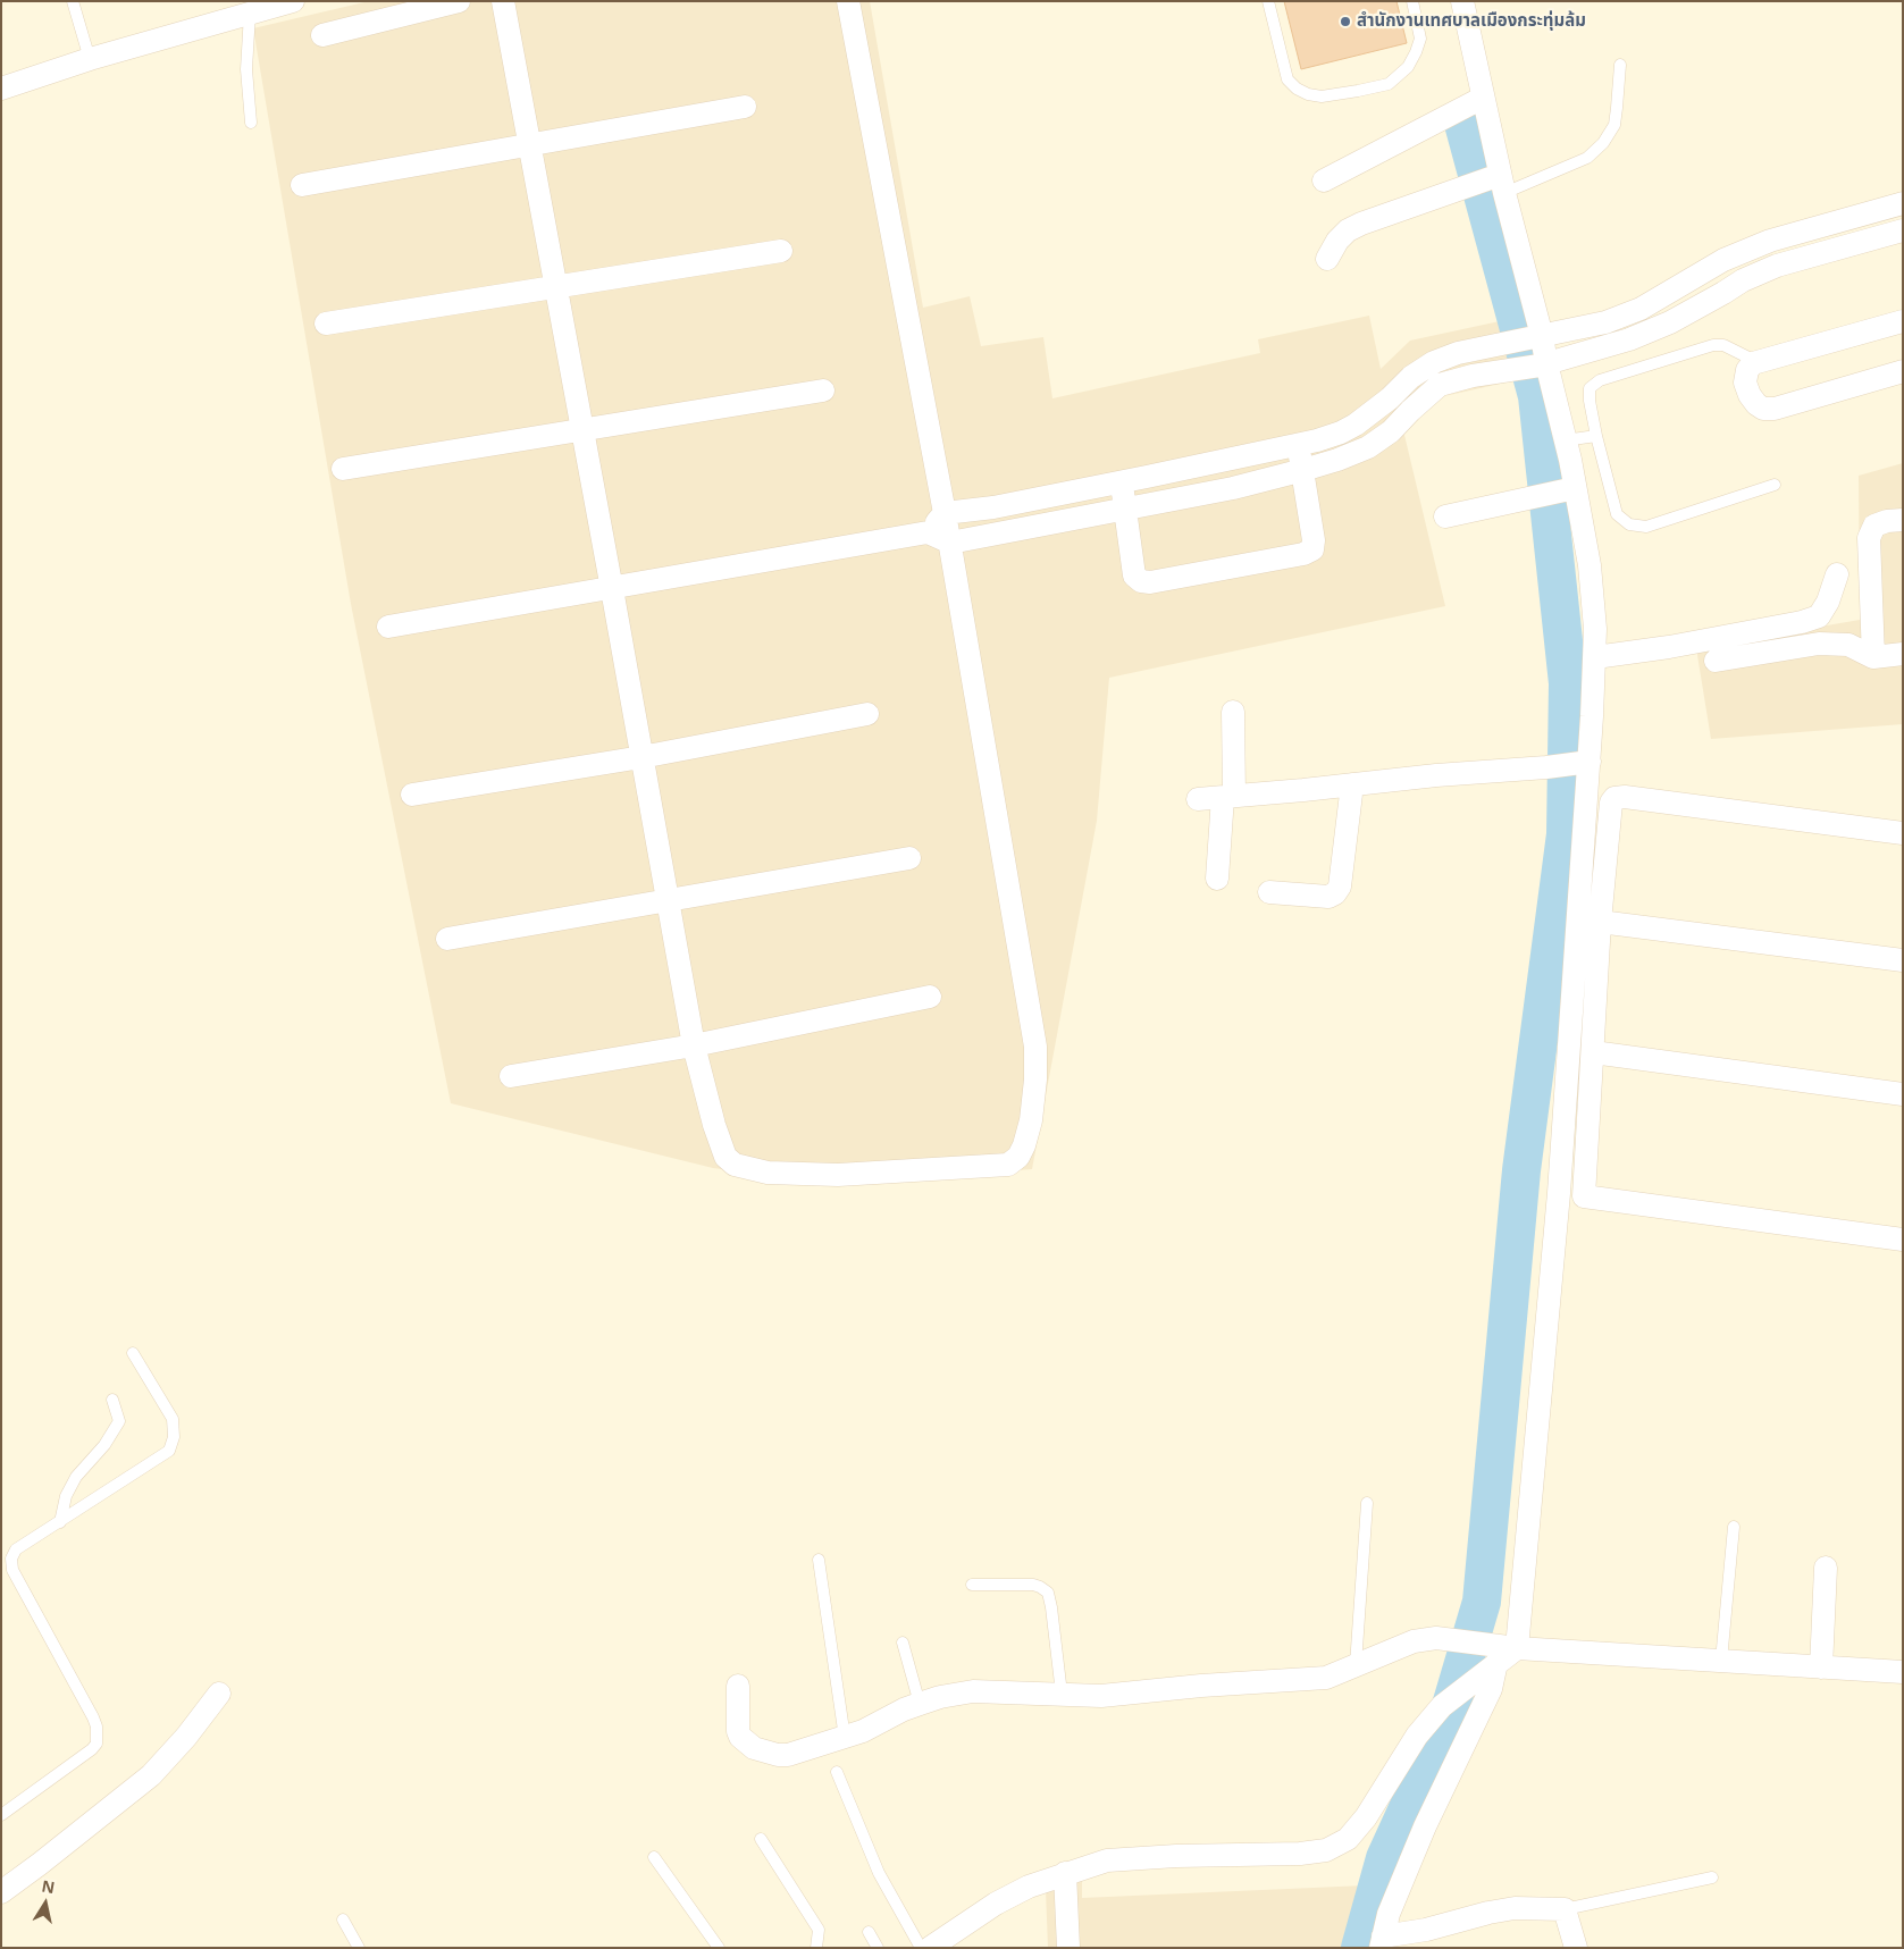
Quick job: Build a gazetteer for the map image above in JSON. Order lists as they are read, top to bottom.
{
  "places": ["สำนักงานเทศบาลเมืองกระทุ่มล้ม"],
  "north": "top"
}
